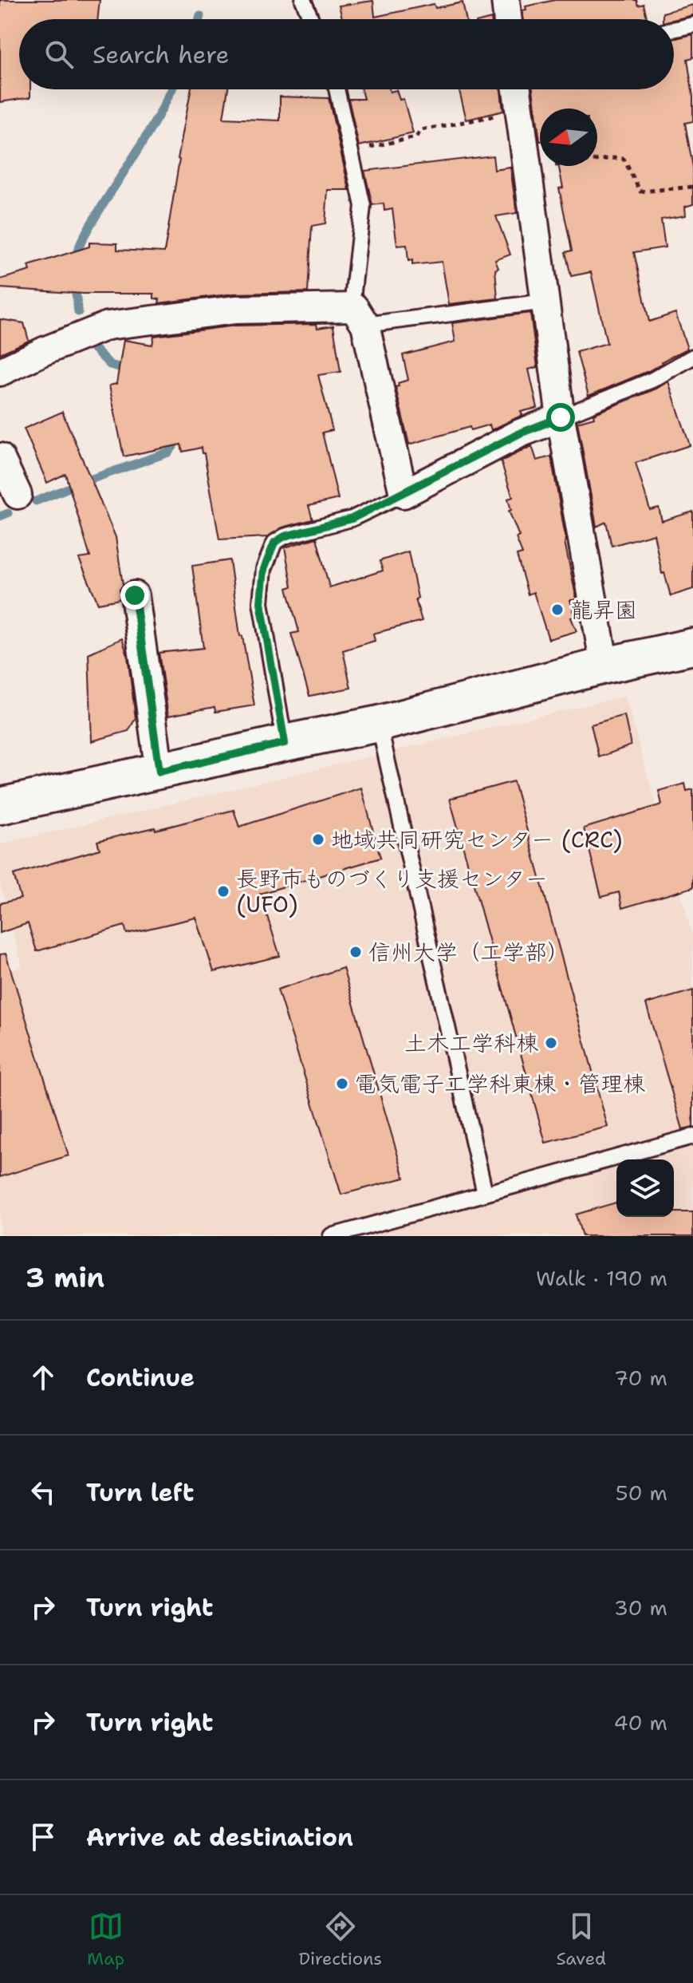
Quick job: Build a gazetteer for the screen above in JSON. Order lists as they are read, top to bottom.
{
  "places": [
    "龍昇園",
    "地域共同研究センター (CRC)",
    "長野市ものづくり支援センター (UFO)",
    "信州大学（工学部）",
    "土木工学科棟",
    "電気電子工学科東棟・管理棟"
  ],
  "north": "left",
  "page": {
    "search": "Search here",
    "heading": ["3 min", "Walk · 190 m"],
    "list": [
      ["Continue", "70 m"],
      ["Turn left", "50 m"],
      ["Turn right", "30 m"],
      ["Turn right", "40 m"],
      "Arrive at destination"
    ],
    "nav": ["Map", "Directions", "Saved"]
  }
}
